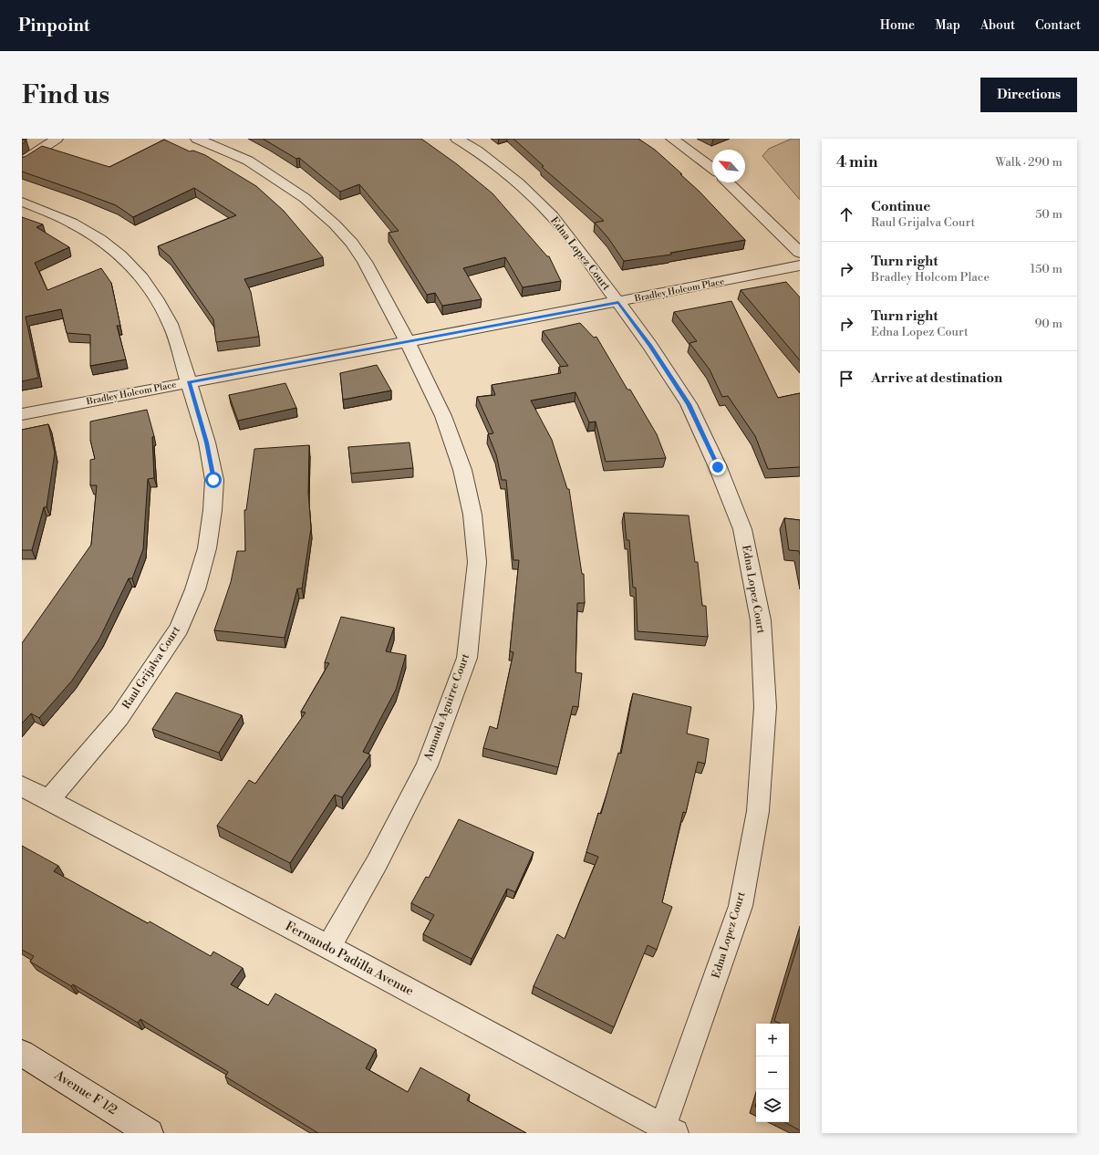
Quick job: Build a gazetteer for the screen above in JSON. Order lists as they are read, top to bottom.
{
  "streets": {
    "street": [
      "Edna Lopez Court",
      "Bradley Holcom Place",
      "Raul Grijalva Court",
      "Amanda Aguirre Court",
      "Fernando Padilla Avenue",
      "Avenue F 1/2"
    ]
  },
  "crossings": [
    ["Edna Lopez Court", "Bradley Holcom Place"],
    ["Edna Lopez Court", "Fernando Padilla Avenue"],
    ["Bradley Holcom Place", "Raul Grijalva Court"],
    ["Bradley Holcom Place", "Amanda Aguirre Court"],
    ["Raul Grijalva Court", "Fernando Padilla Avenue"],
    ["Amanda Aguirre Court", "Fernando Padilla Avenue"]
  ],
  "north": "top left",
  "page": {
    "header": "Pinpoint",
    "nav": [
      "Home",
      "Map",
      "About",
      "Contact"
    ],
    "buttons": "Directions",
    "title": "Find us",
    "heading": ["4 min", "Walk · 290 m"],
    "list": [
      ["Continue", "Raul Grijalva Court", "50 m"],
      ["Turn right", "Bradley Holcom Place", "150 m"],
      ["Turn right", "Edna Lopez Court", "90 m"],
      "Arrive at destination"
    ],
    "map_buttons": ["+", "−"]
  }
}
